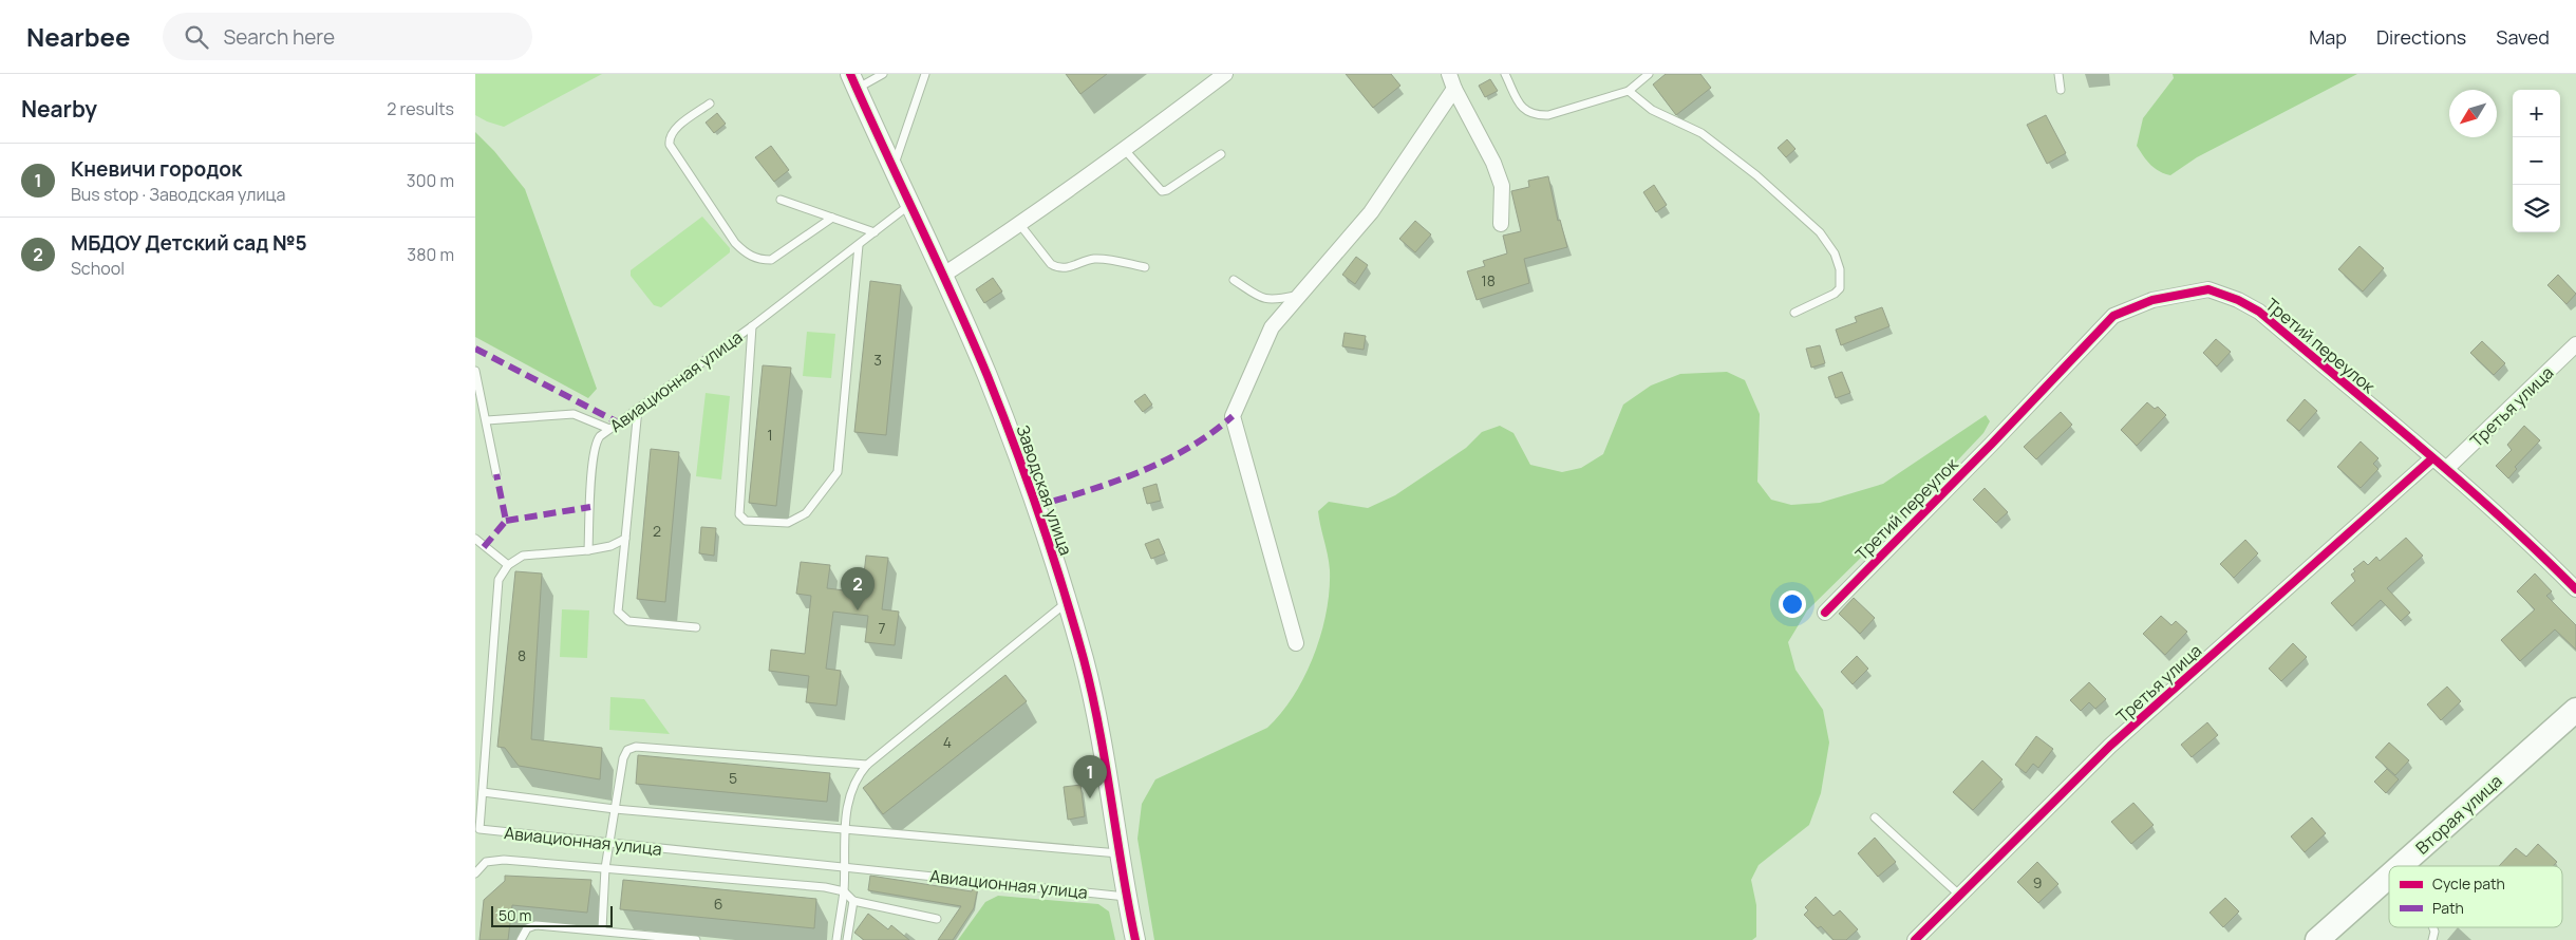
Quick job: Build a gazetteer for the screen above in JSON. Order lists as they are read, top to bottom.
{
  "streets": {
    "main road": ["Вторая улица"],
    "street": ["Третий переулок", "Третья улица", "Заводская улица"],
    "lane": ["Авиационная улица"]
  },
  "crossings": [
    ["Третий переулок", "Третья улица"],
    ["Авиационная улица", "Заводская улица"]
  ],
  "house_numbers": [
    "18",
    "3",
    "1",
    "2",
    "7",
    "8",
    "4",
    "5",
    "9",
    "6"
  ],
  "legend": ["Cycle path", "Path"],
  "scale_bar": "50 m",
  "north": "bottom left",
  "page": {
    "header": "Nearbee",
    "search": "Search here",
    "nav": ["Map", "Directions", "Saved"],
    "heading": ["Nearby", "2 results"],
    "map_buttons": ["+", "−"],
    "list": [
      {
        "mark": "1",
        "name": "Кневичи городок",
        "note": "Bus stop · Заводская улица",
        "value": "300 m"
      },
      {
        "mark": "2",
        "name": "МБДОУ Детский сад №5",
        "note": "School",
        "value": "380 m"
      }
    ],
    "pins": ["2", "1"],
    "scale": "50 m"
  }
}
